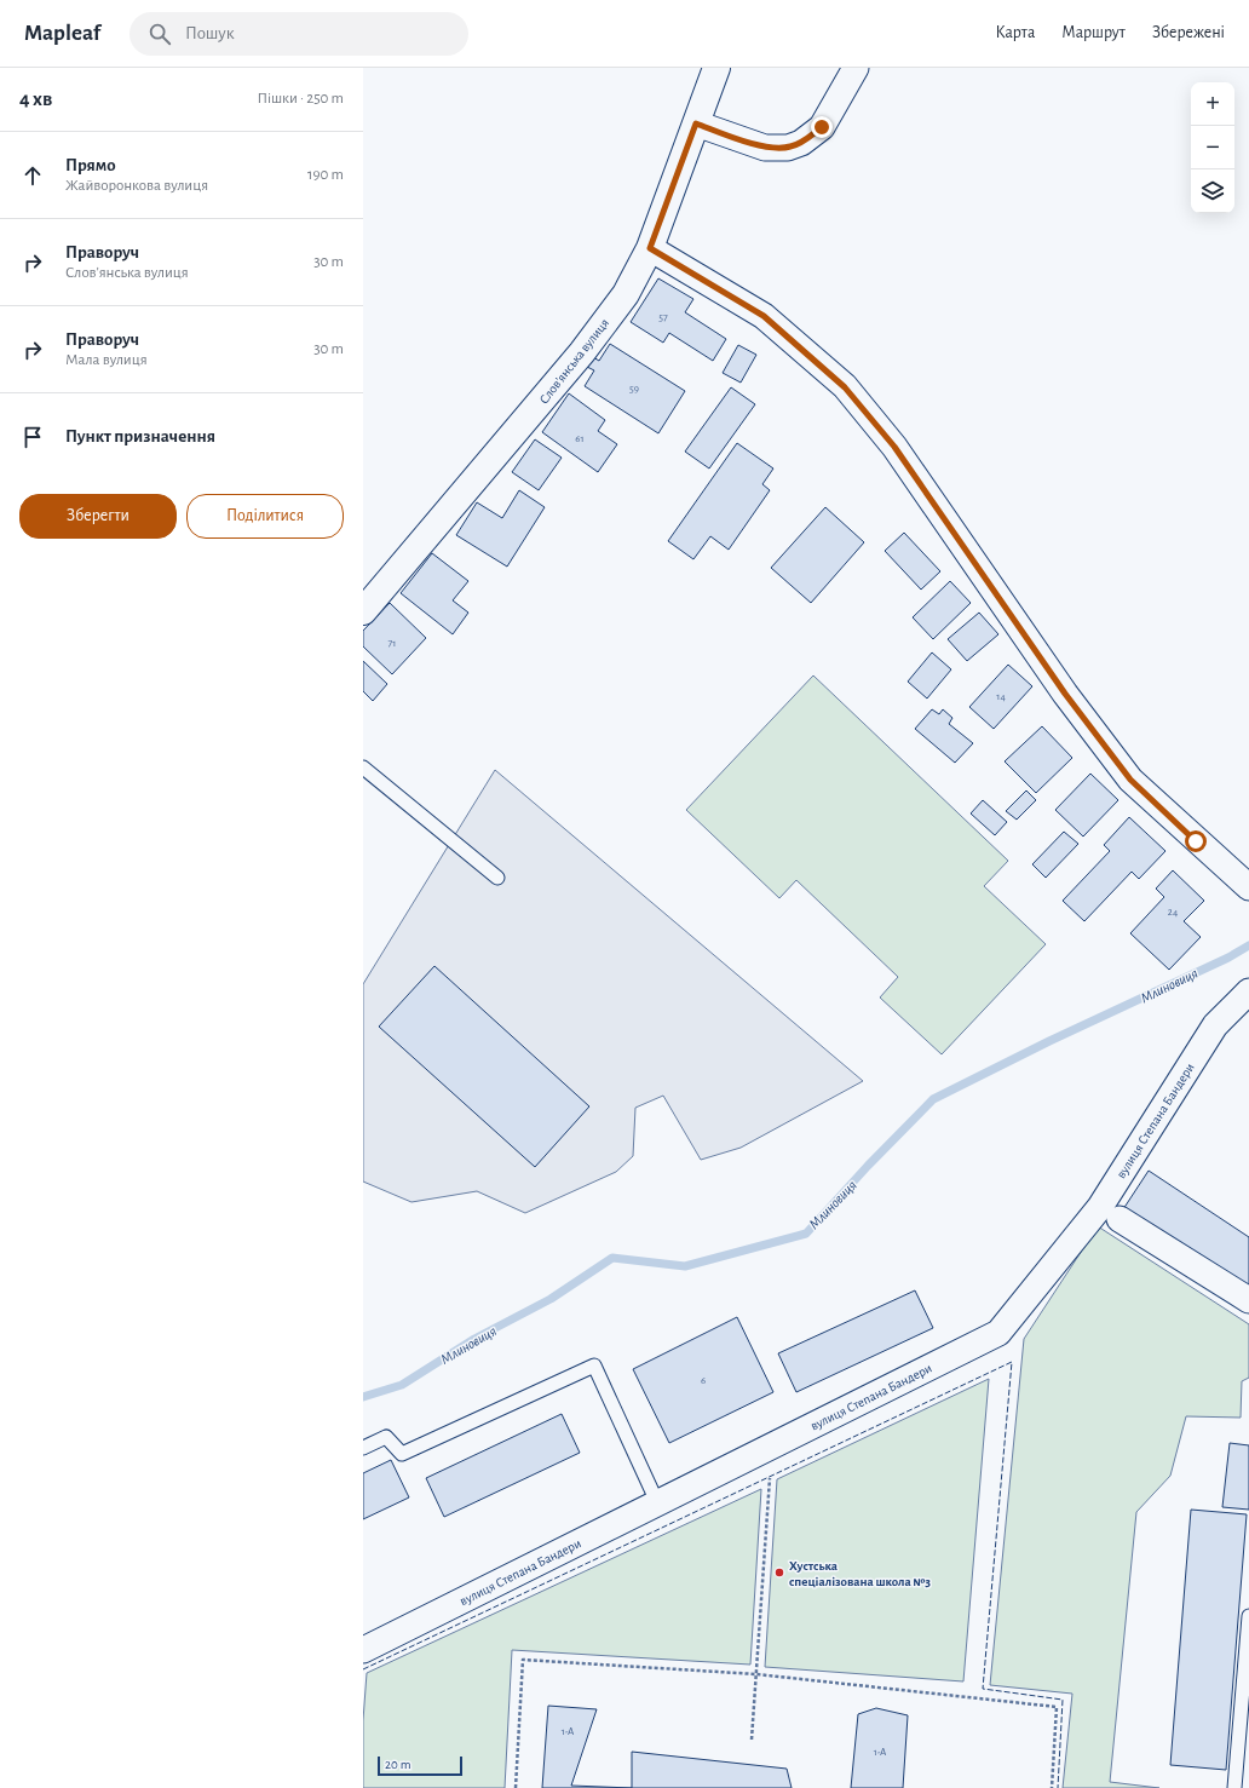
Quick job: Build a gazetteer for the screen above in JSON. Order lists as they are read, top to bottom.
{
  "streets": {
    "street": ["Словʼянська вулиця", "вулиця Степана Бандери"]
  },
  "water": ["Млиновиця"],
  "places": ["Хустська спеціалізована школа №3"],
  "house_numbers": [
    "57",
    "59",
    "61",
    "71",
    "14",
    "24",
    "6",
    "1-А",
    "1-А"
  ],
  "scale_bar": "20 m",
  "page": {
    "header": "Mapleaf",
    "search": "Пошук",
    "nav": ["Карта", "Маршрут", "Збережені"],
    "heading": ["4 хв", "Пішки · 250 m"],
    "map_buttons": ["+", "−"],
    "list": [
      ["Прямо", "Жайворонкова вулиця", "190 m"],
      ["Праворуч", "Словʼянська вулиця", "30 m"],
      ["Праворуч", "Мала вулиця", "30 m"],
      "Пункт призначення"
    ],
    "buttons": ["Зберегти", "Поділитися"],
    "scale": "20 m"
  }
}
